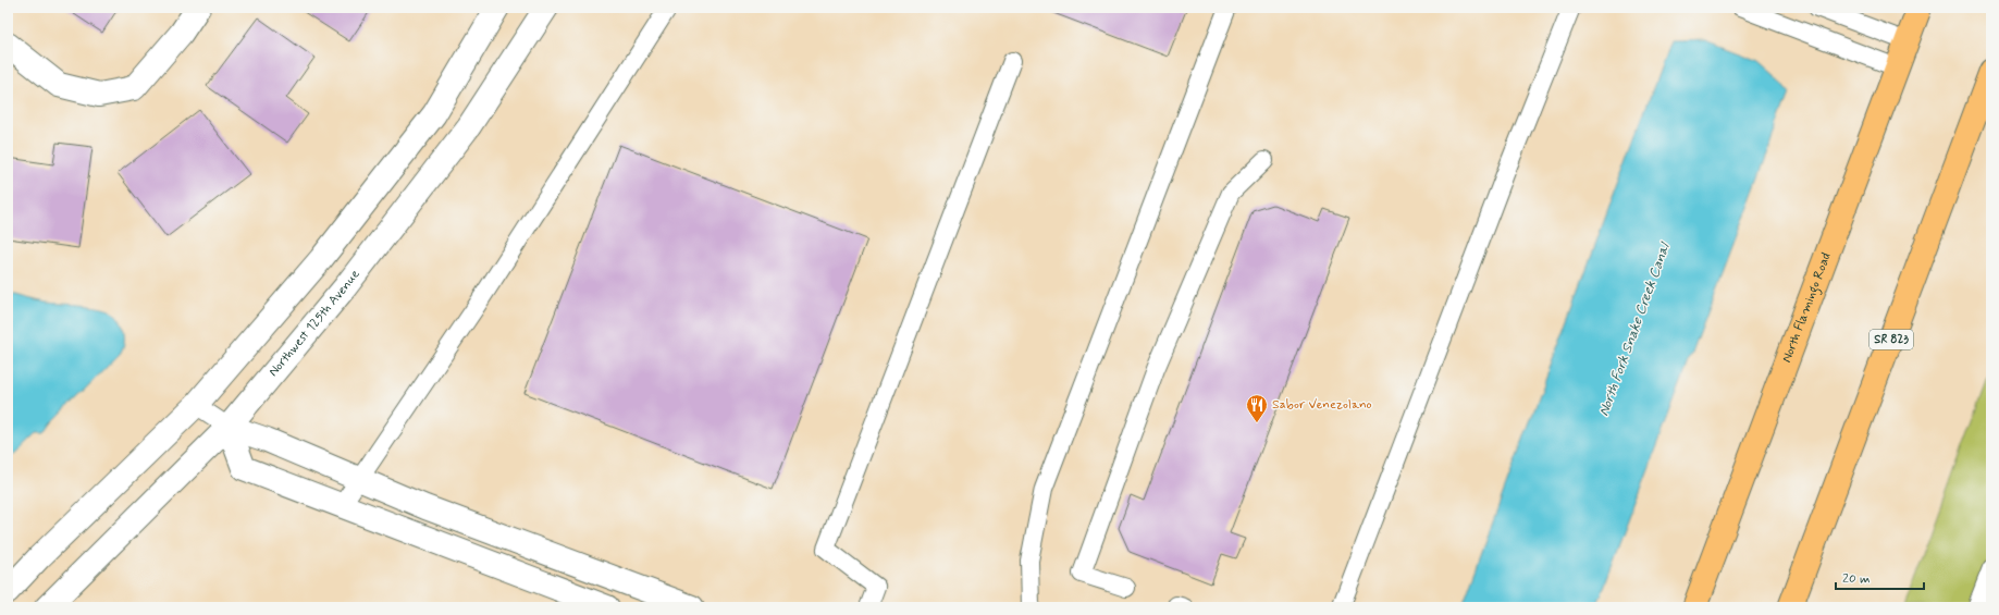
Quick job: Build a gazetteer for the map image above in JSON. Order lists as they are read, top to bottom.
{
  "streets": {
    "highway": ["North Flamingo Road", "SR 823"],
    "street": ["Northwest 125th Avenue"]
  },
  "water": ["North Fork Snake Creek Canal"],
  "places": {
    "restaurant": ["Sabor Venezolano"]
  },
  "scale_bar": "20 m"
}
